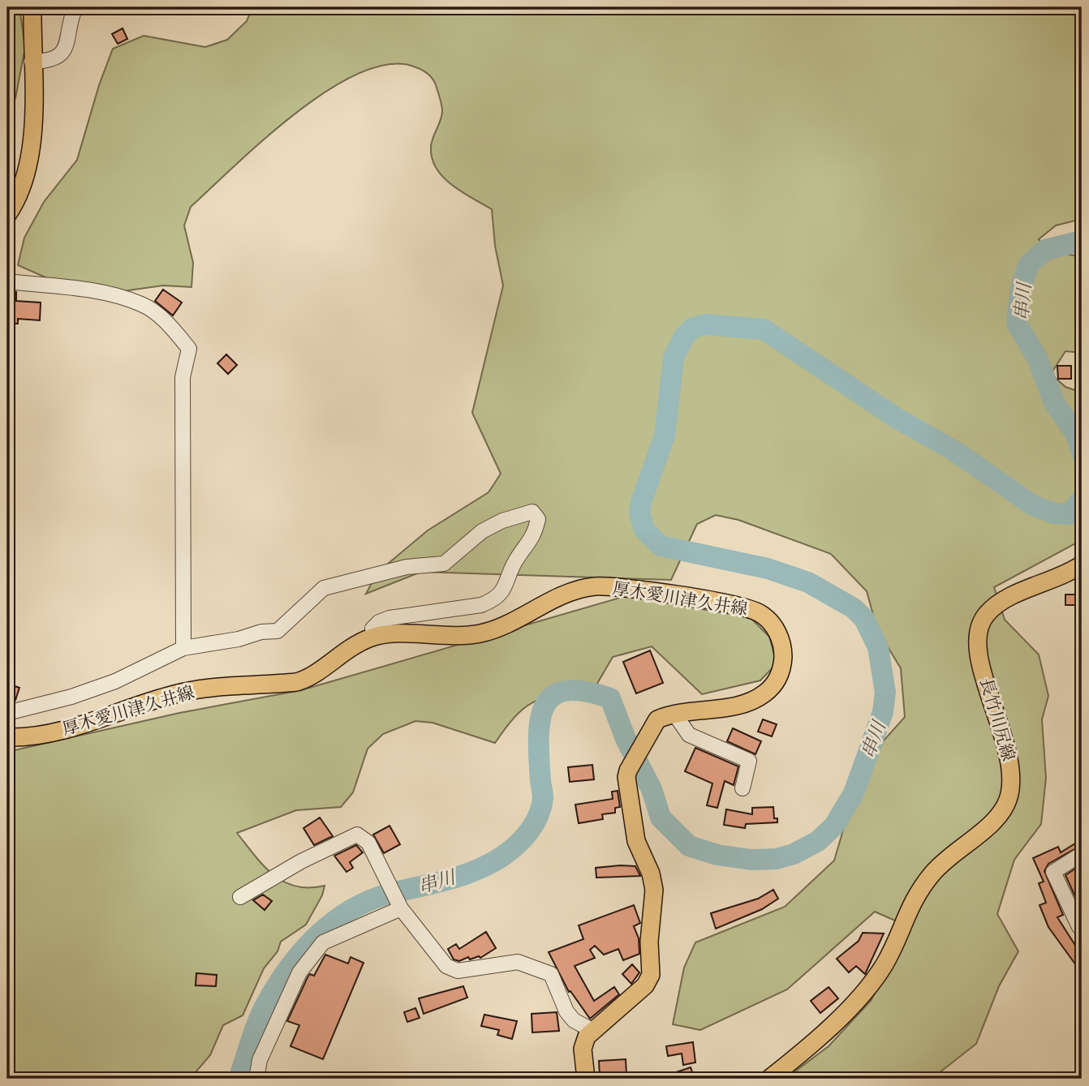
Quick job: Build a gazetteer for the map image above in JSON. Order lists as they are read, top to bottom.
{
  "streets": {
    "main road": ["厚木愛川津久井線", "長竹川尻線"]
  },
  "water": ["串川"]
}
